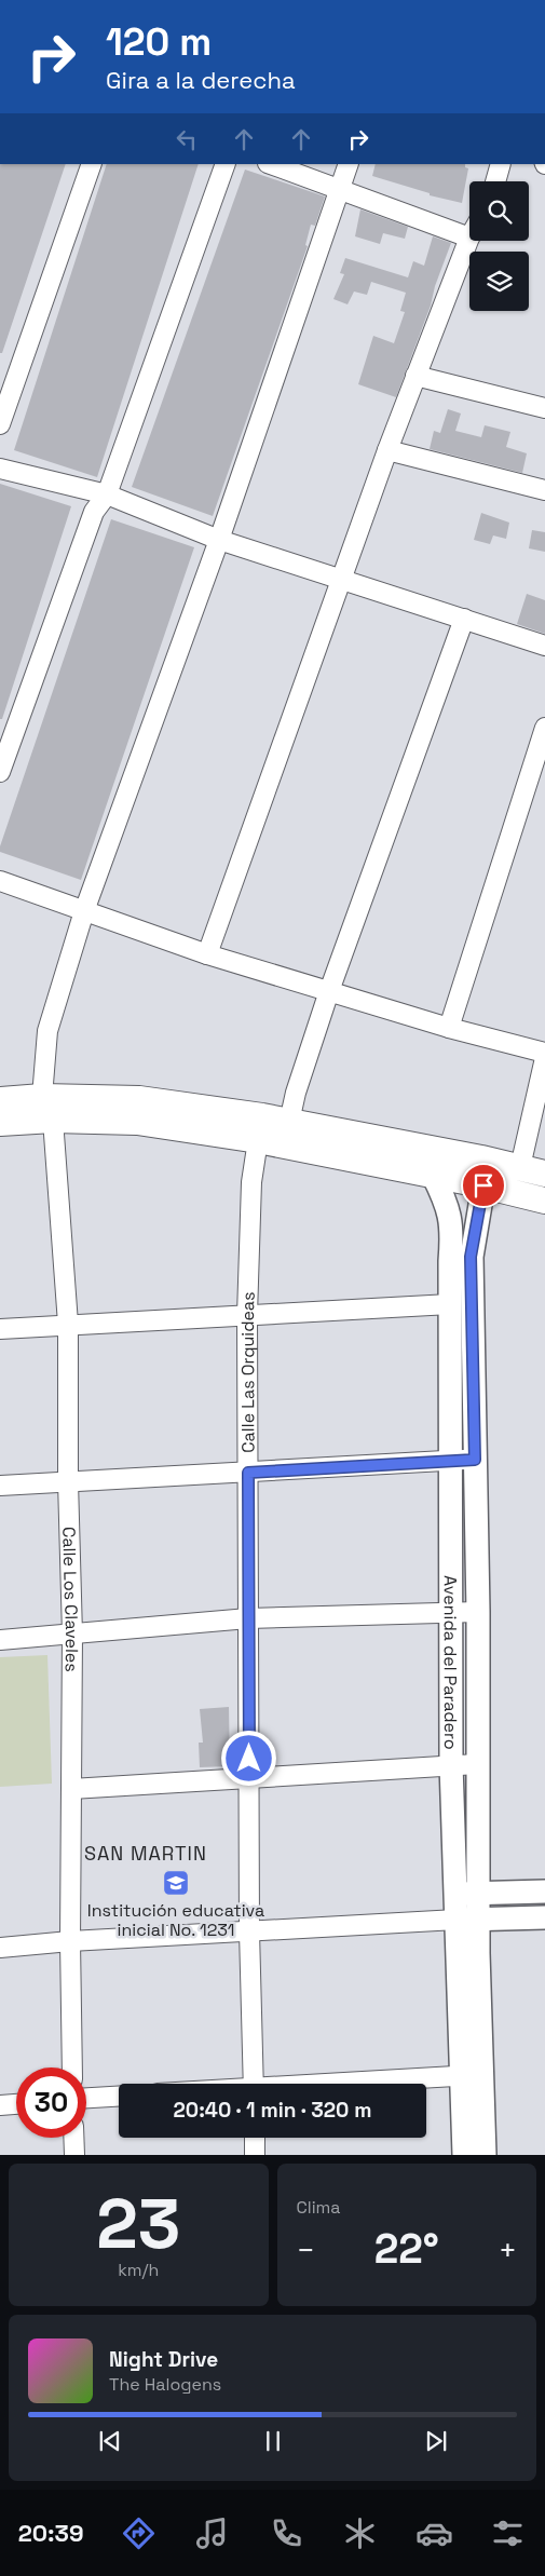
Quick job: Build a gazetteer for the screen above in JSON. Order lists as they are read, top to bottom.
{
  "streets": {
    "street": ["Calle Las Orquideas", "Calle Los Claveles", "Avenida del Paradero"]
  },
  "districts": ["SAN MARTIN"],
  "places": {
    "school or university": ["Institución educativa inicial No. 1231"]
  },
  "page": {
    "turn": ["120 m", "Gira a la derecha"],
    "limit": "30",
    "trip": "20:40 · 1 min · 320 m",
    "tile": [
      ["23", "km/h"],
      "Clima"
    ],
    "heat": ["−", "22°", "+"],
    "song": ["Night Drive", "The Halogens"],
    "tabs": "20:39"
  }
}
